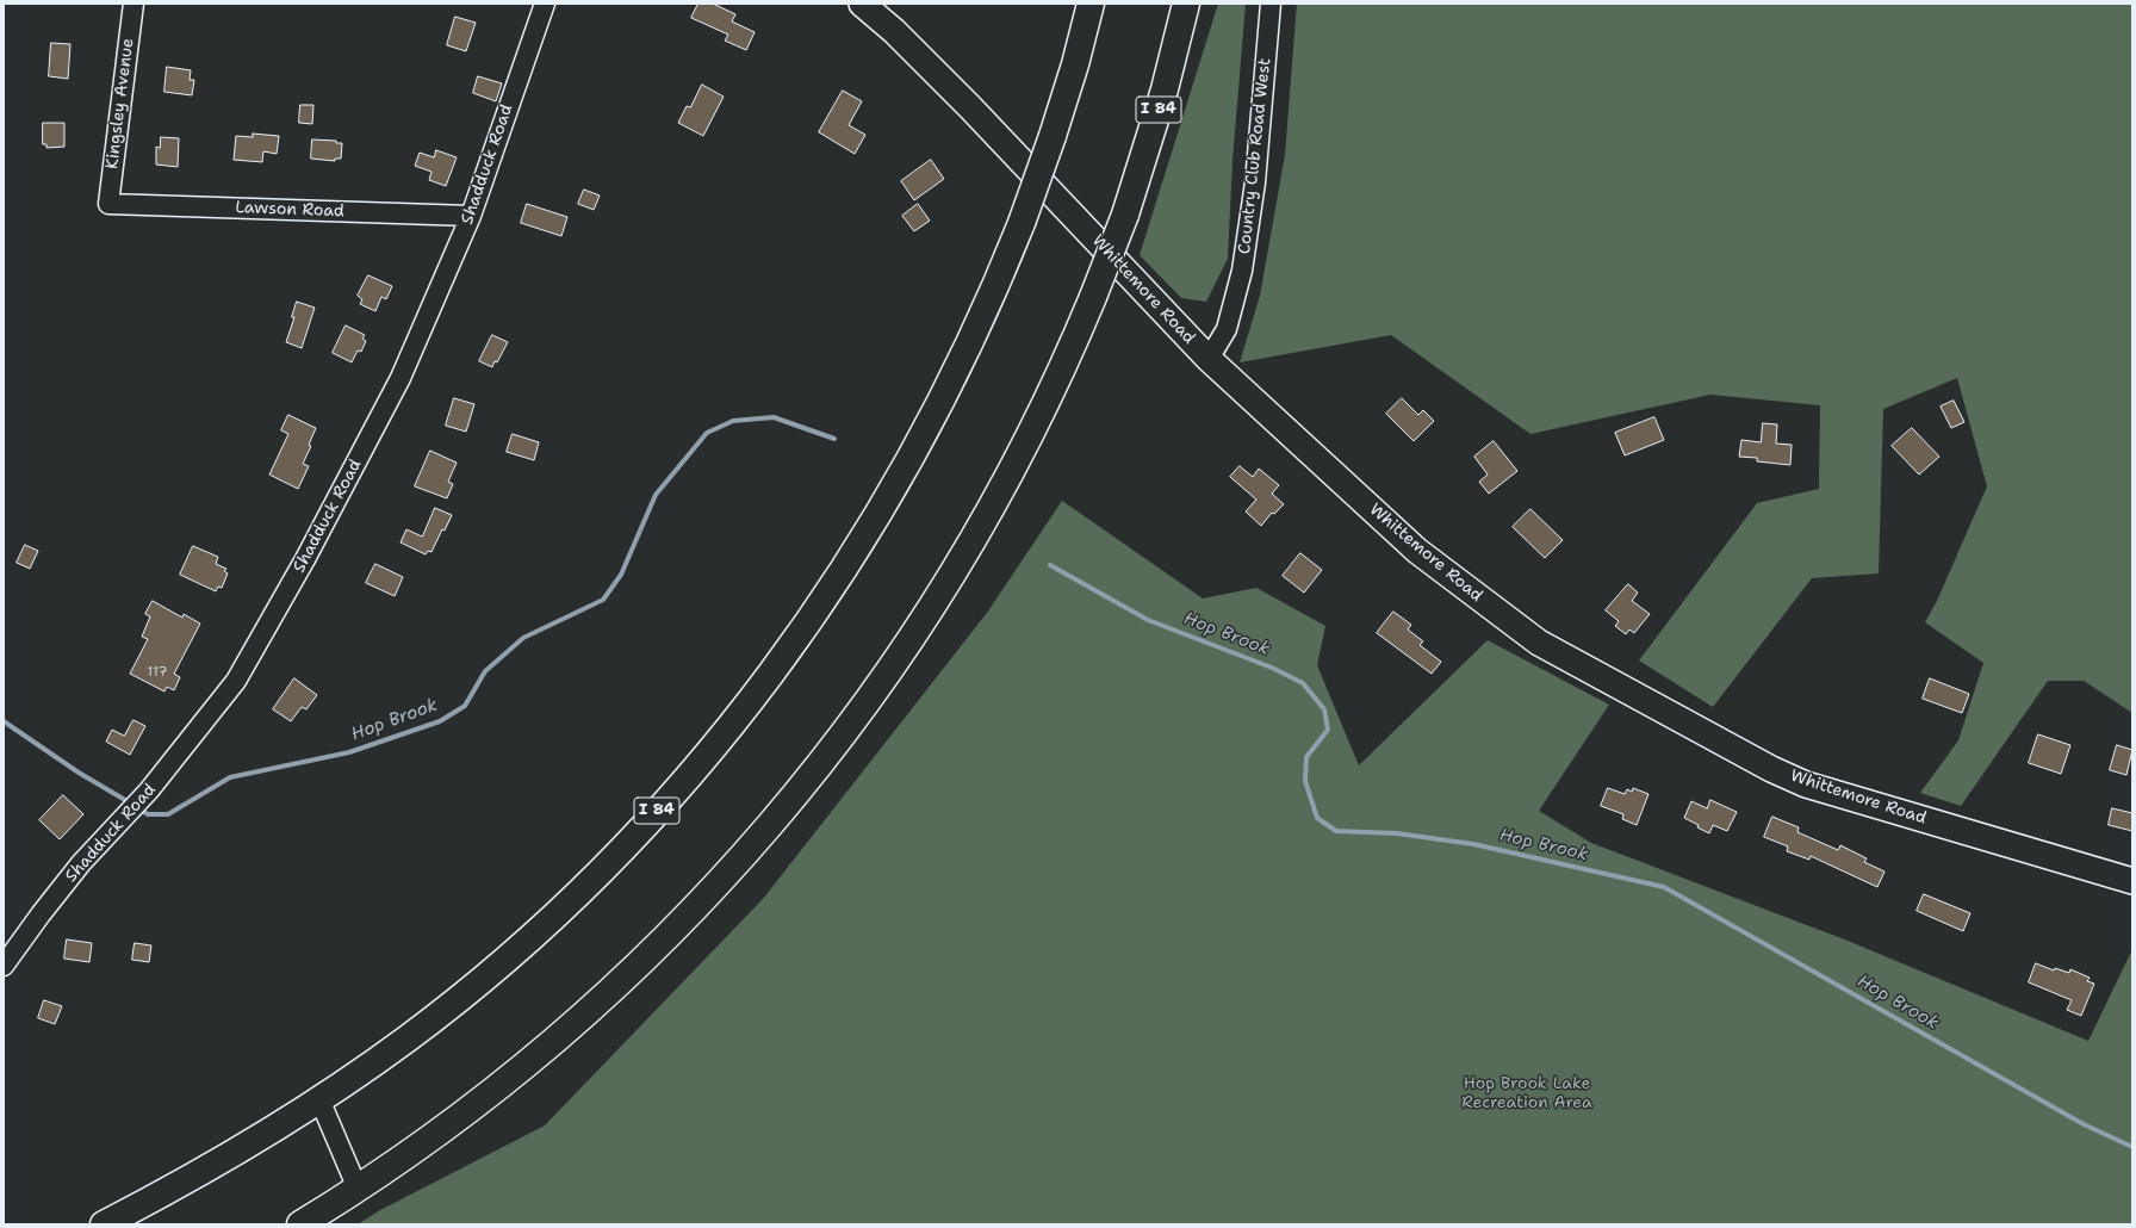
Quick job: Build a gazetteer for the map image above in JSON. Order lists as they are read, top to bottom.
{
  "streets": {
    "highway": ["I 84"],
    "main road": ["Whittemore Road"],
    "street": [
      "Kingsley Avenue",
      "Country Club Road West",
      "Shadduck Road",
      "Lawson Road"
    ]
  },
  "crossings": [
    ["Kingsley Avenue", "Lawson Road"],
    ["Country Club Road West", "Whittemore Road"],
    ["Shadduck Road", "Lawson Road"]
  ],
  "water": ["Hop Brook"],
  "parks": ["Hop Brook Lake Recreation Area"],
  "house_numbers": ["117"]
}
